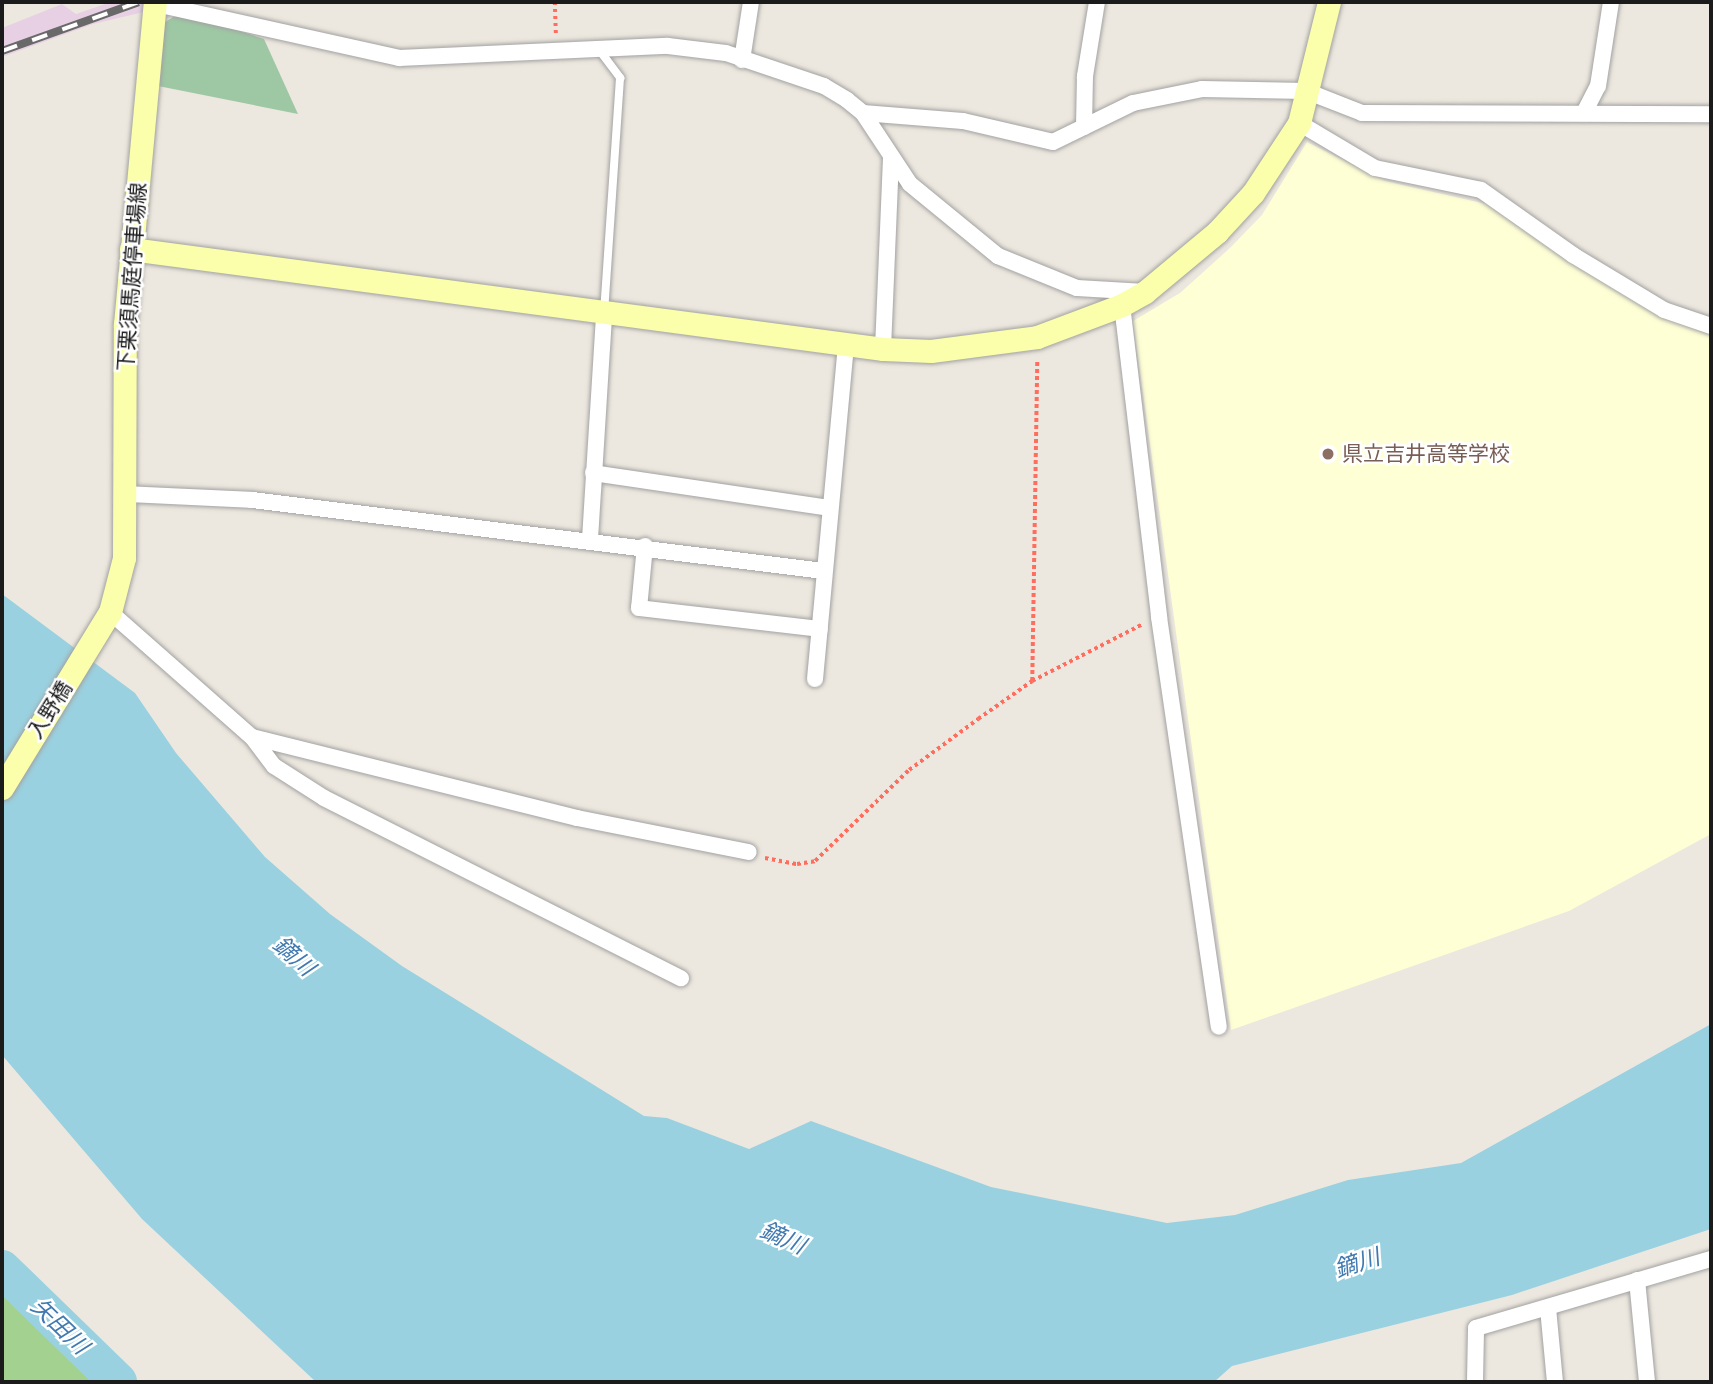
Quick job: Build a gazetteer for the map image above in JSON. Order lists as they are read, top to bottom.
{
  "streets": {
    "street": ["下栗須馬庭停車場線", "入野橋"]
  },
  "crossings": [
    ["下栗須馬庭停車場線", "入野橋"]
  ],
  "water": ["鏑川", "矢田川"],
  "places": ["県立吉井高等学校"]
}
